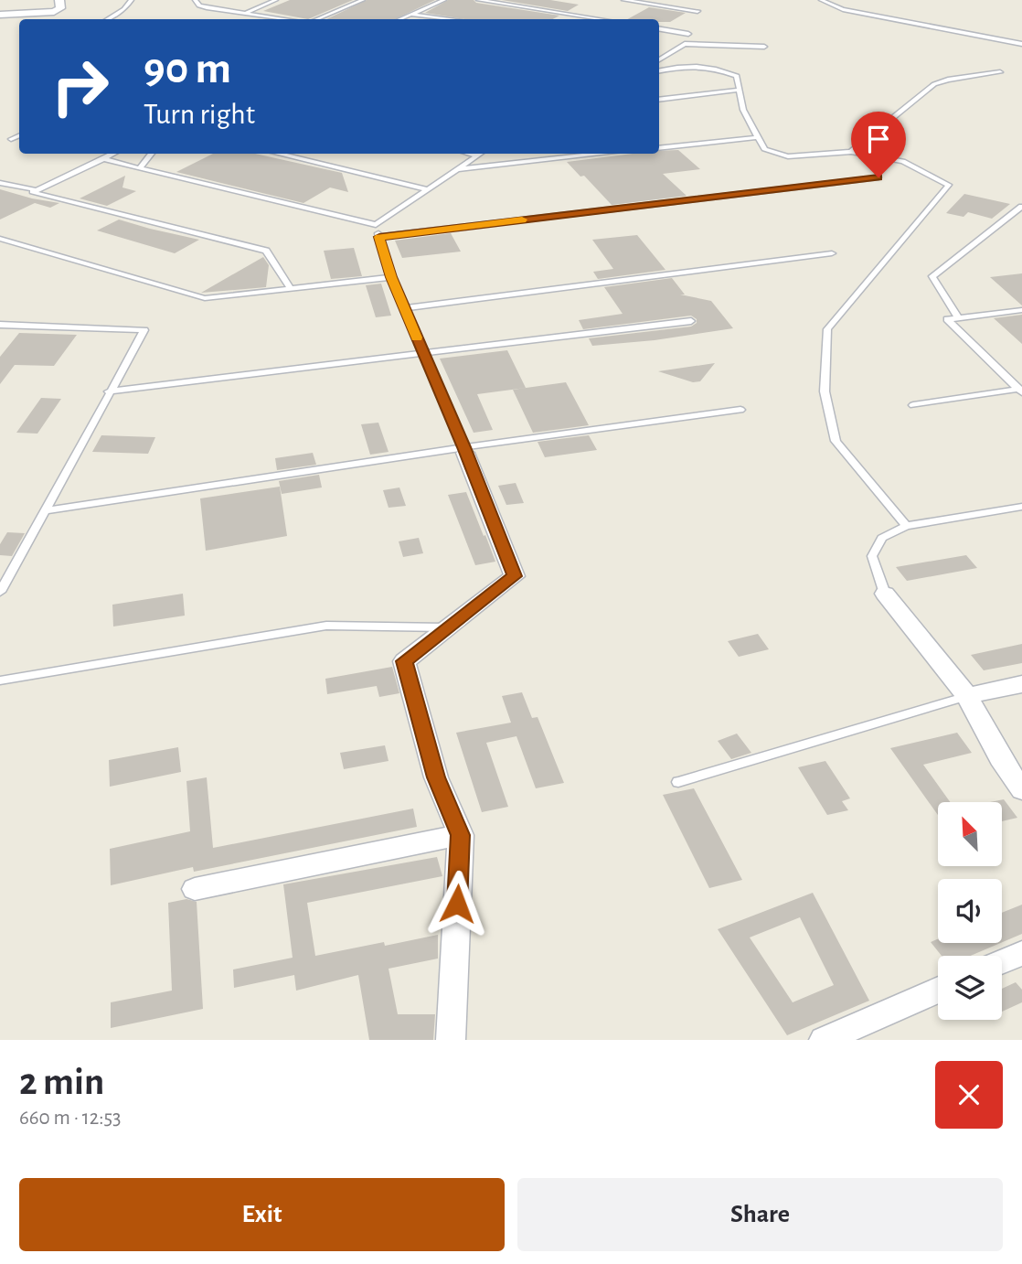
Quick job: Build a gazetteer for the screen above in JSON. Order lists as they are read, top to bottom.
{
  "north": "top left",
  "page": {
    "turn": ["90 m", "Turn right"],
    "heading": ["2 min", "660 m · 12:53"],
    "buttons": ["Exit", "Share"]
  }
}
